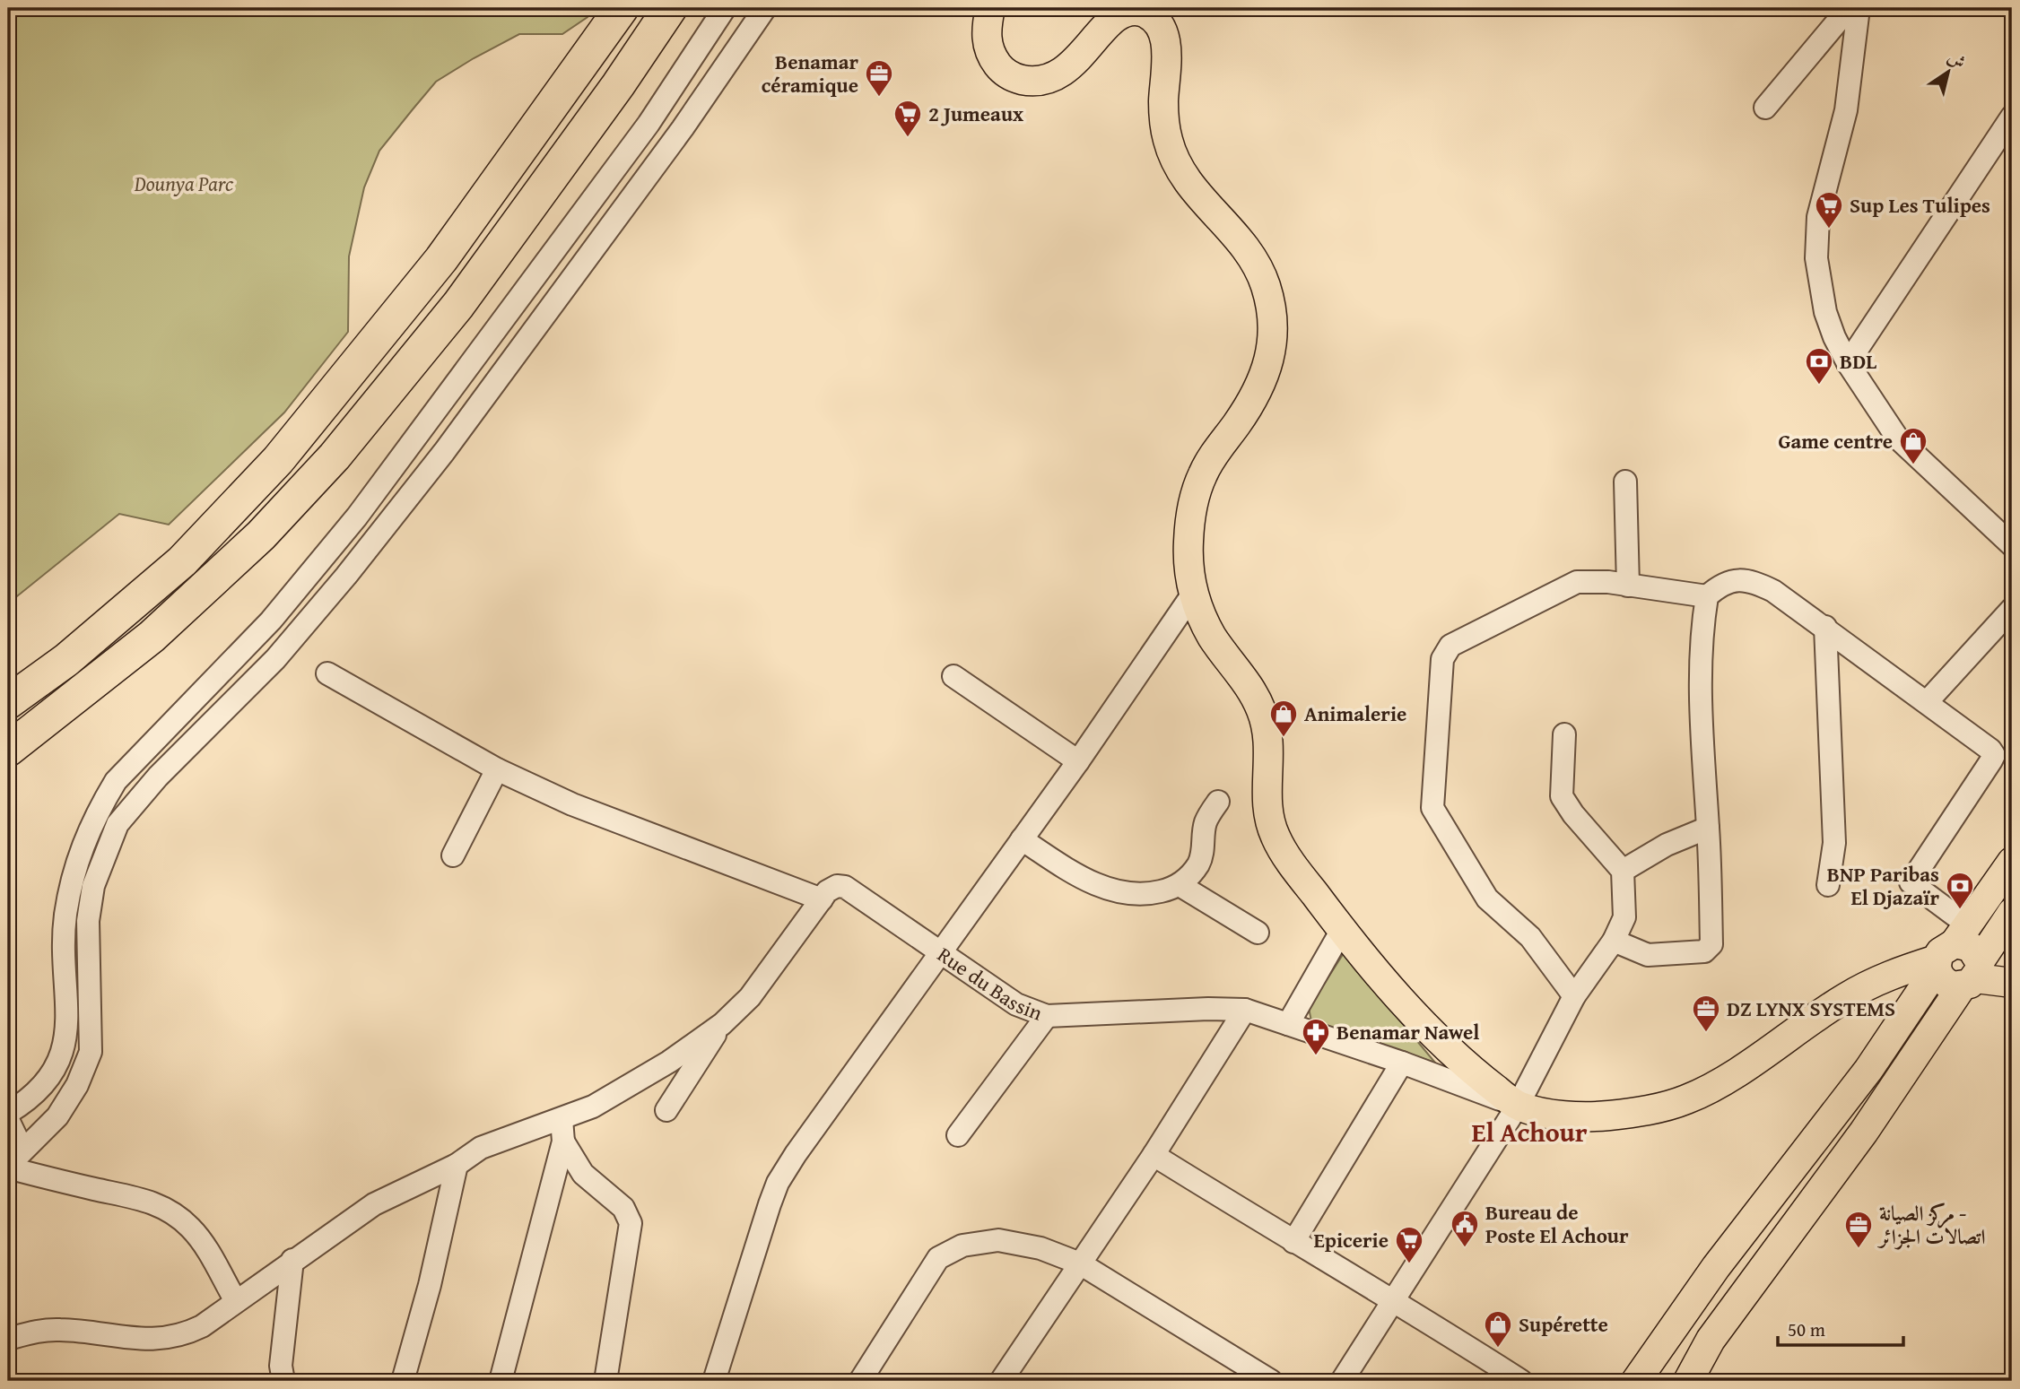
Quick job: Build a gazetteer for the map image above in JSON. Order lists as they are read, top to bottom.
{
  "streets": {
    "street": ["Rue du Bassin"]
  },
  "districts": ["El Achour"],
  "parks": ["Dounya Parc"],
  "places": {
    "office": ["Benamar céramique", "DZ LYNX SYSTEMS", "مركز الصيانة - اتصالات الجزائر"],
    "supermarket": ["2 Jumeaux", "Sup Les Tulipes", "Epicerie"],
    "bank": ["BDL", "BNP Paribas El Djazaïr"],
    "shop": ["Game centre", "Animalerie", "Supérette"],
    "pharmacy": ["Benamar Nawel"],
    "public building": ["Bureau de Poste El Achour"]
  },
  "scale_bar": "50 m",
  "north": "top right"
}
